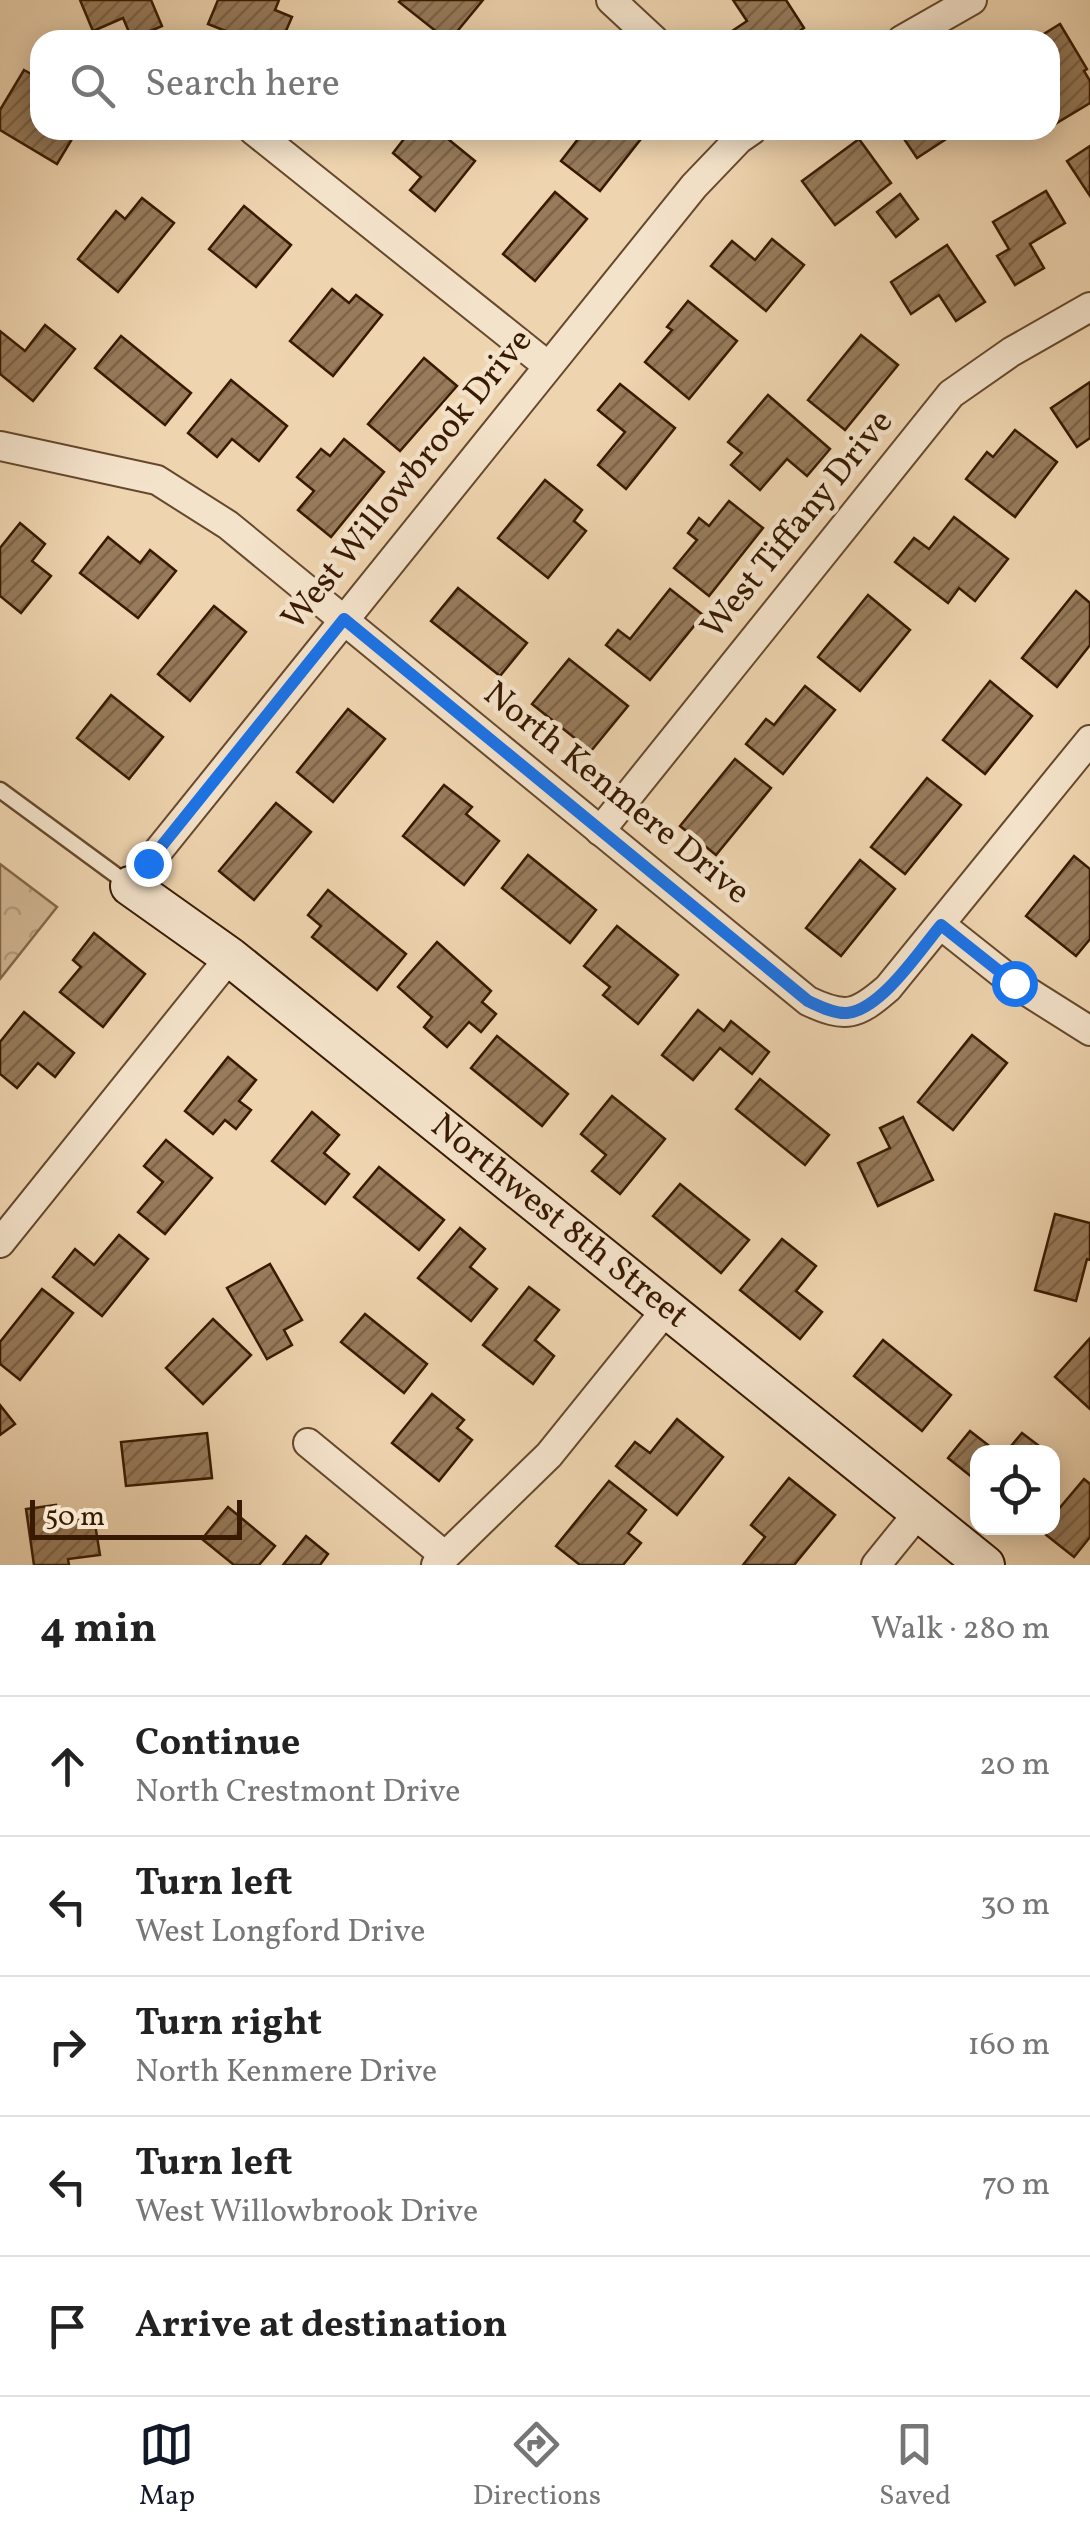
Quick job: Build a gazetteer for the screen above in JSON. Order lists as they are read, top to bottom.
{
  "streets": {
    "street": [
      "West Willowbrook Drive",
      "West Tiffany Drive",
      "North Kenmere Drive",
      "Northwest 8th Street"
    ]
  },
  "crossings": [
    ["West Willowbrook Drive", "North Kenmere Drive"],
    ["West Willowbrook Drive", "Northwest 8th Street"],
    ["West Tiffany Drive", "North Kenmere Drive"]
  ],
  "scale_bar": "50 m",
  "page": {
    "search": "Search here",
    "scale": "50 m",
    "heading": ["4 min", "Walk · 280 m"],
    "list": [
      ["Continue", "North Crestmont Drive", "20 m"],
      ["Turn left", "West Longford Drive", "30 m"],
      ["Turn right", "North Kenmere Drive", "160 m"],
      ["Turn left", "West Willowbrook Drive", "70 m"],
      "Arrive at destination"
    ],
    "nav": ["Map", "Directions", "Saved"]
  }
}
